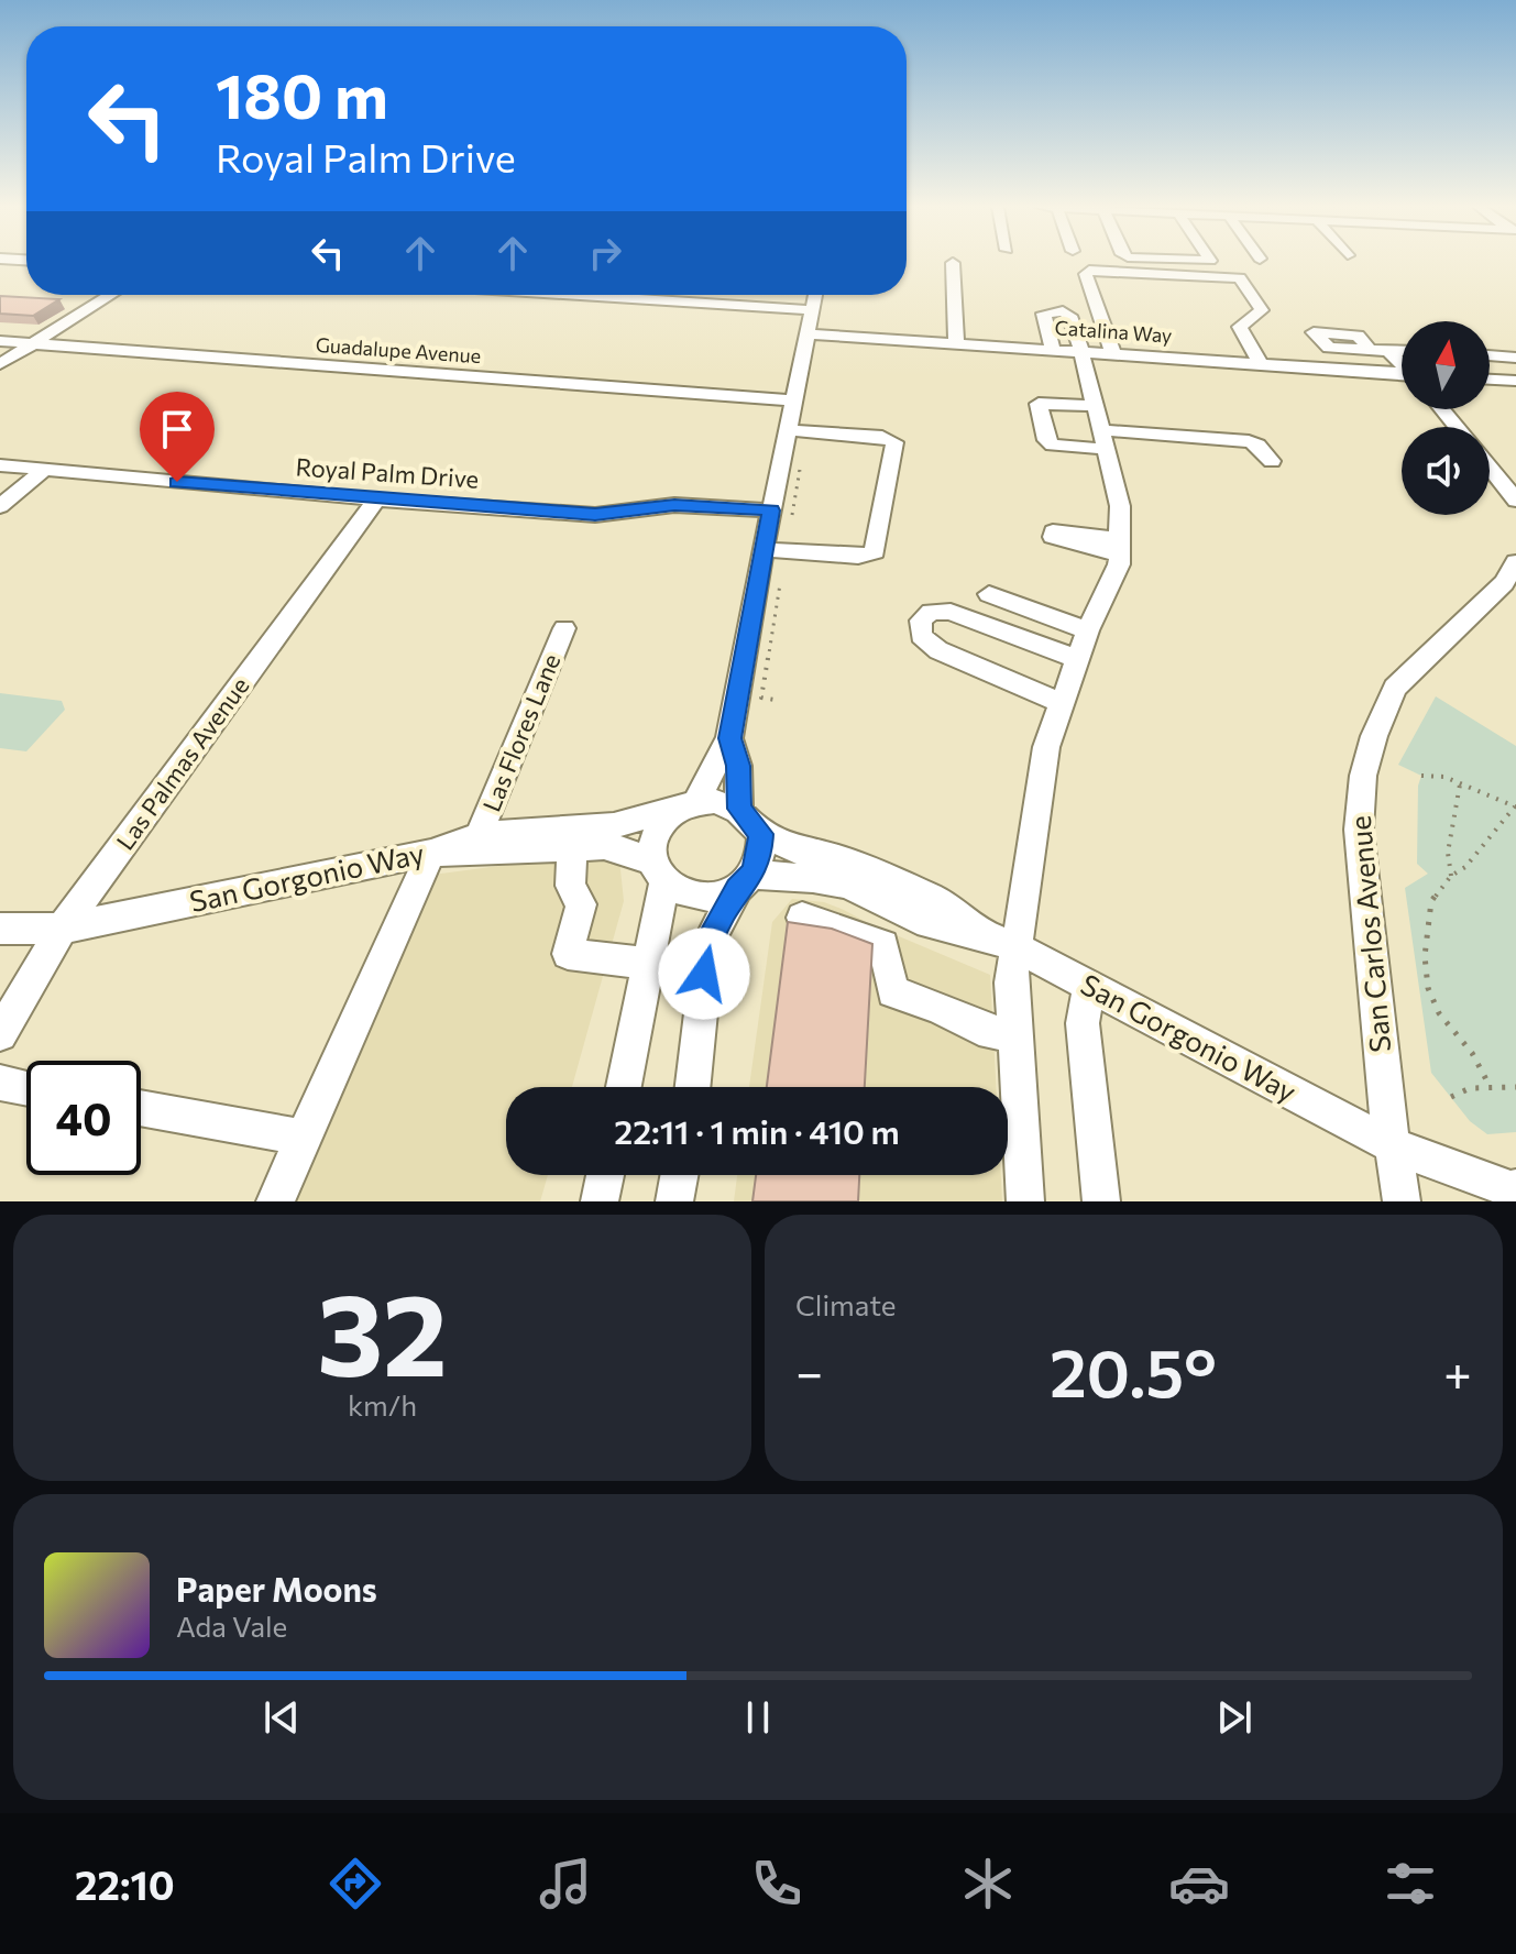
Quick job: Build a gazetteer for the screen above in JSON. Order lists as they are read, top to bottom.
{
  "streets": {
    "street": [
      "Catalina Way",
      "Guadalupe Avenue",
      "Royal Palm Drive",
      "Las Flores Lane",
      "Las Palmas Avenue",
      "San Gorgonio Way",
      "San Carlos Avenue"
    ]
  },
  "crossings": [
    ["Royal Palm Drive", "Las Palmas Avenue"],
    ["Las Flores Lane", "San Gorgonio Way"],
    ["Las Palmas Avenue", "San Gorgonio Way"],
    ["San Gorgonio Way", "San Carlos Avenue"]
  ],
  "north": "top",
  "page": {
    "turn": ["180 m", "Royal Palm Drive"],
    "limit": "40",
    "trip": "22:11 · 1 min · 410 m",
    "tile": [
      ["32", "km/h"],
      "Climate"
    ],
    "heat": ["−", "20.5°", "+"],
    "song": ["Paper Moons", "Ada Vale"],
    "tabs": "22:10"
  }
}
